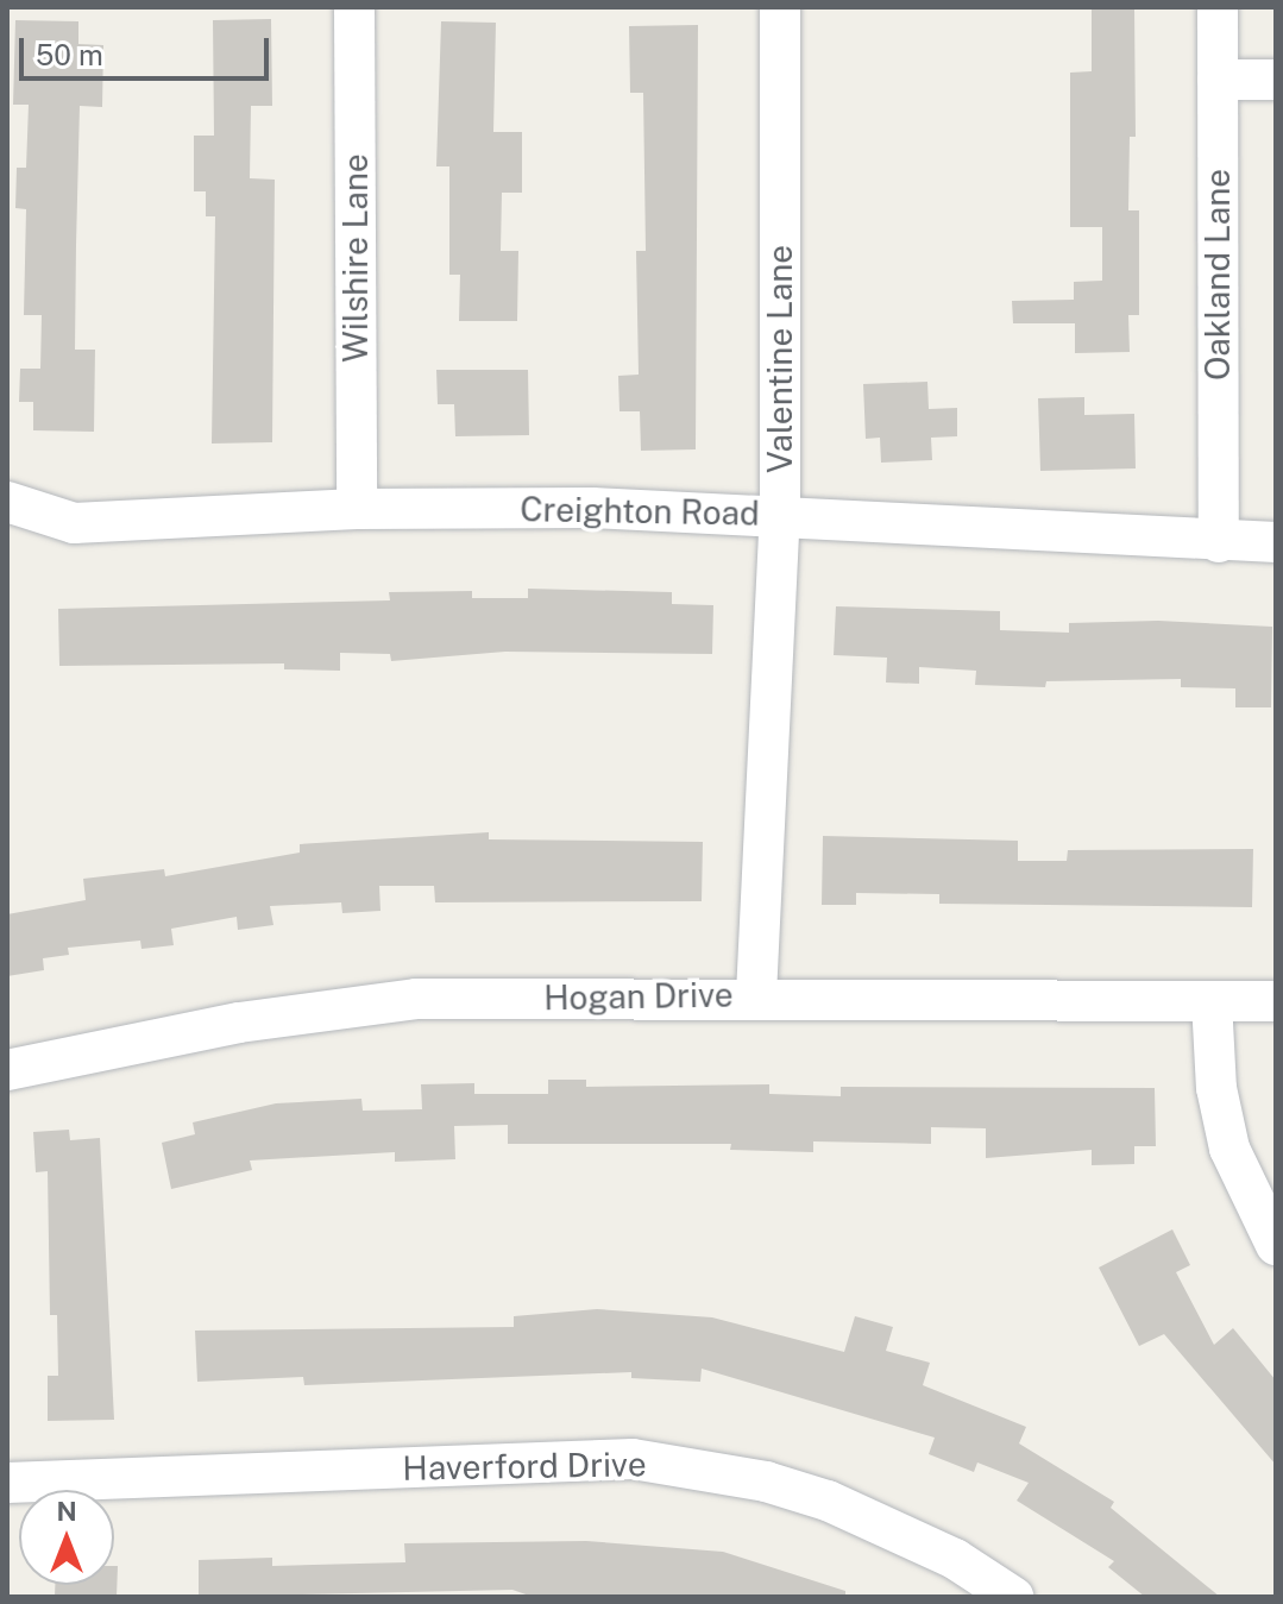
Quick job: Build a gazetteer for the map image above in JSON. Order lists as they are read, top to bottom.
{
  "streets": {
    "street": [
      "Wilshire Lane",
      "Oakland Lane",
      "Valentine Lane",
      "Creighton Road",
      "Hogan Drive",
      "Haverford Drive"
    ]
  },
  "crossings": [
    ["Wilshire Lane", "Creighton Road"],
    ["Oakland Lane", "Creighton Road"],
    ["Valentine Lane", "Creighton Road"],
    ["Valentine Lane", "Hogan Drive"]
  ],
  "scale_bar": "50 m",
  "north": "top"
}
